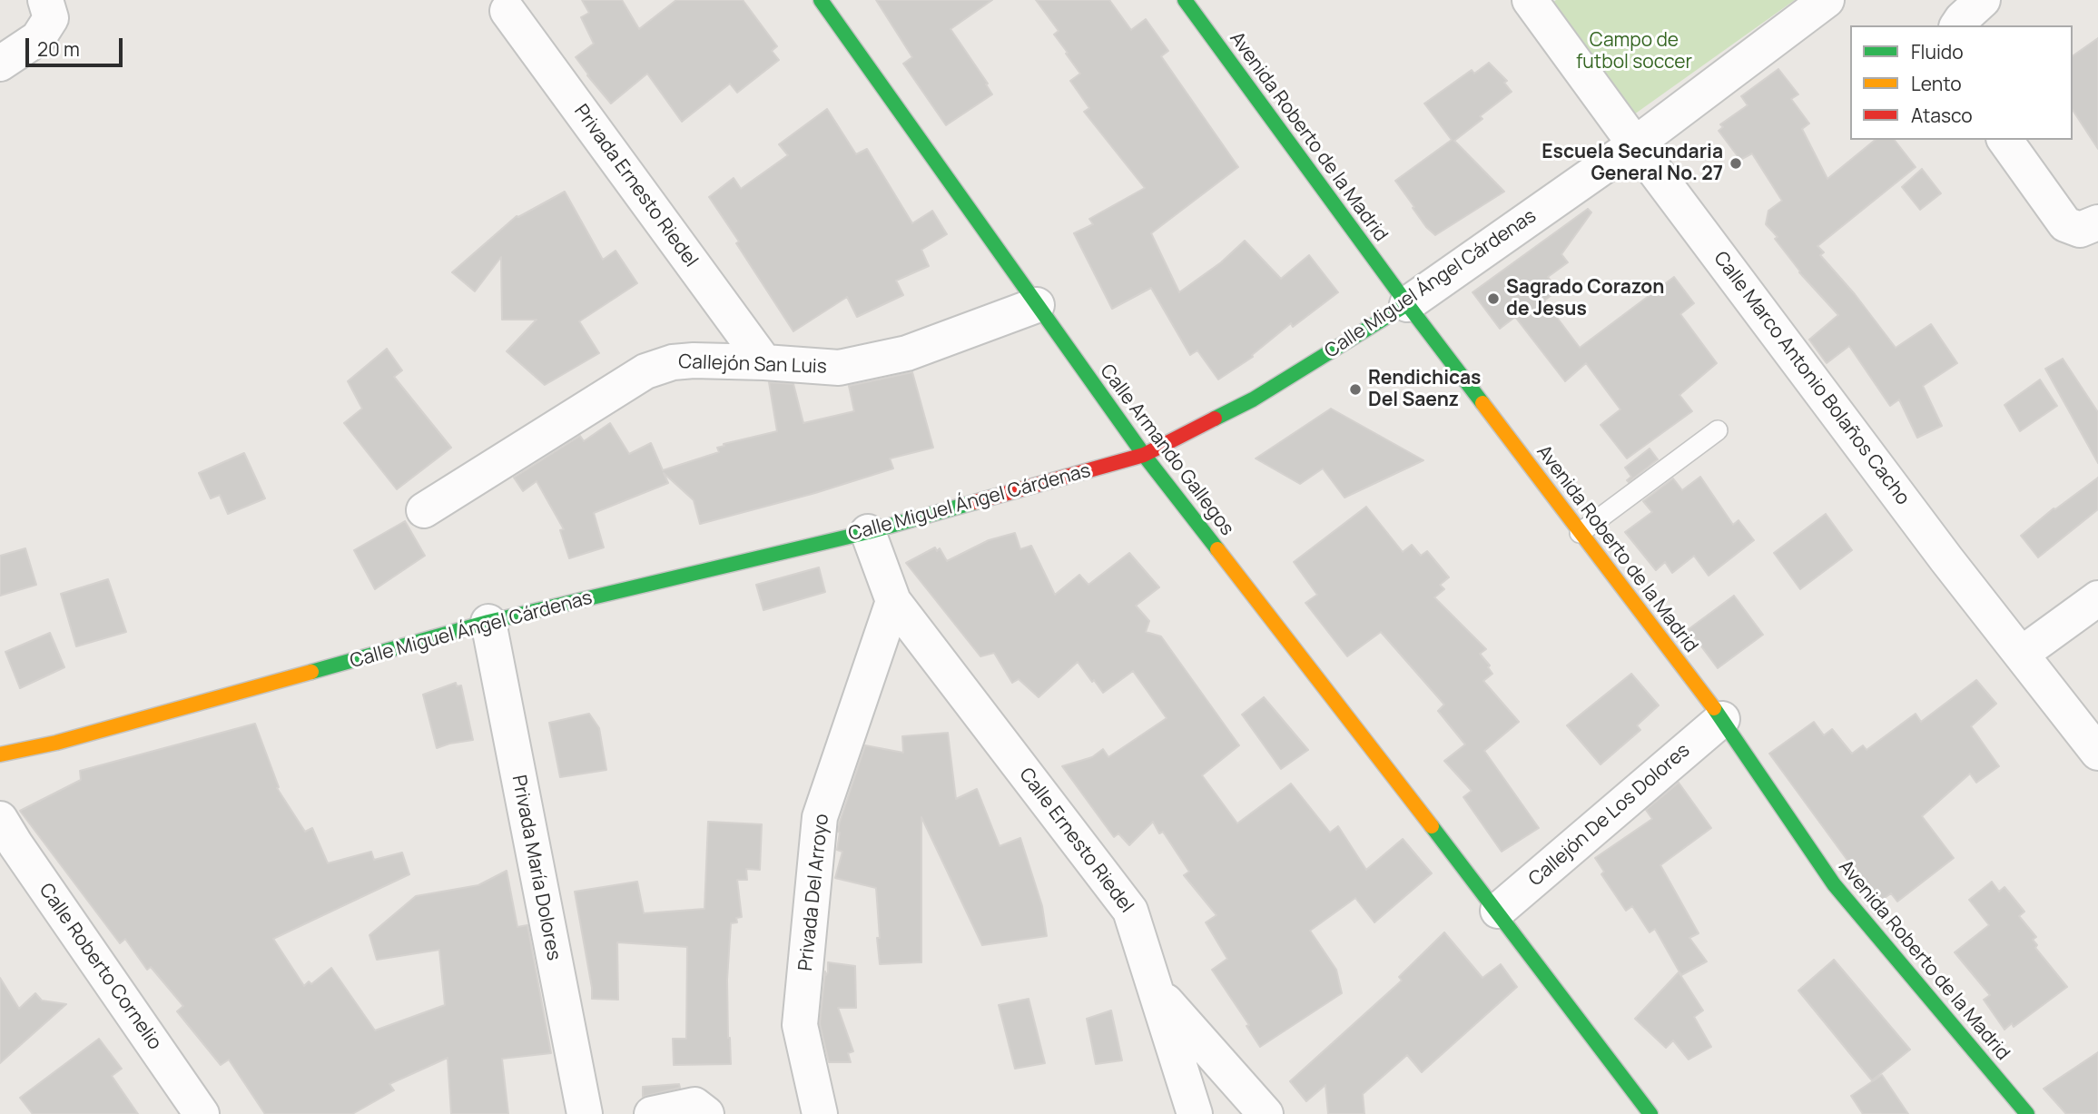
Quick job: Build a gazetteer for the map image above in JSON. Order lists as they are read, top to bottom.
{
  "streets": {
    "street": [
      "Avenida Roberto de la Madrid",
      "Privada Ernesto Riedel",
      "Calle Miguel Ángel Cárdenas",
      "Callejón San Luis",
      "Calle Marco Antonio Bolaños Cacho",
      "Calle Armando Gallegos",
      "Callejón De Los Dolores",
      "Calle Ernesto Riedel",
      "Privada María Dolores",
      "Privada Del Arroyo",
      "Calle Roberto Cornelio"
    ]
  },
  "crossings": [
    ["Avenida Roberto de la Madrid", "Calle Miguel Ángel Cárdenas"],
    ["Avenida Roberto de la Madrid", "Callejón De Los Dolores"],
    ["Privada Ernesto Riedel", "Callejón San Luis"],
    ["Calle Miguel Ángel Cárdenas", "Calle Marco Antonio Bolaños Cacho"],
    ["Calle Miguel Ángel Cárdenas", "Calle Armando Gallegos"],
    ["Calle Miguel Ángel Cárdenas", "Privada María Dolores"],
    ["Callejón San Luis", "Calle Armando Gallegos"],
    ["Calle Armando Gallegos", "Callejón De Los Dolores"],
    ["Calle Ernesto Riedel", "Privada Del Arroyo"]
  ],
  "parks": ["Campo de futbol soccer"],
  "places": ["Escuela Secundaria General No. 27", "Sagrado Corazon de Jesus", "Rendichicas Del Saenz"],
  "legend": ["Fluido", "Lento", "Atasco"],
  "scale_bar": "20 m"
}
